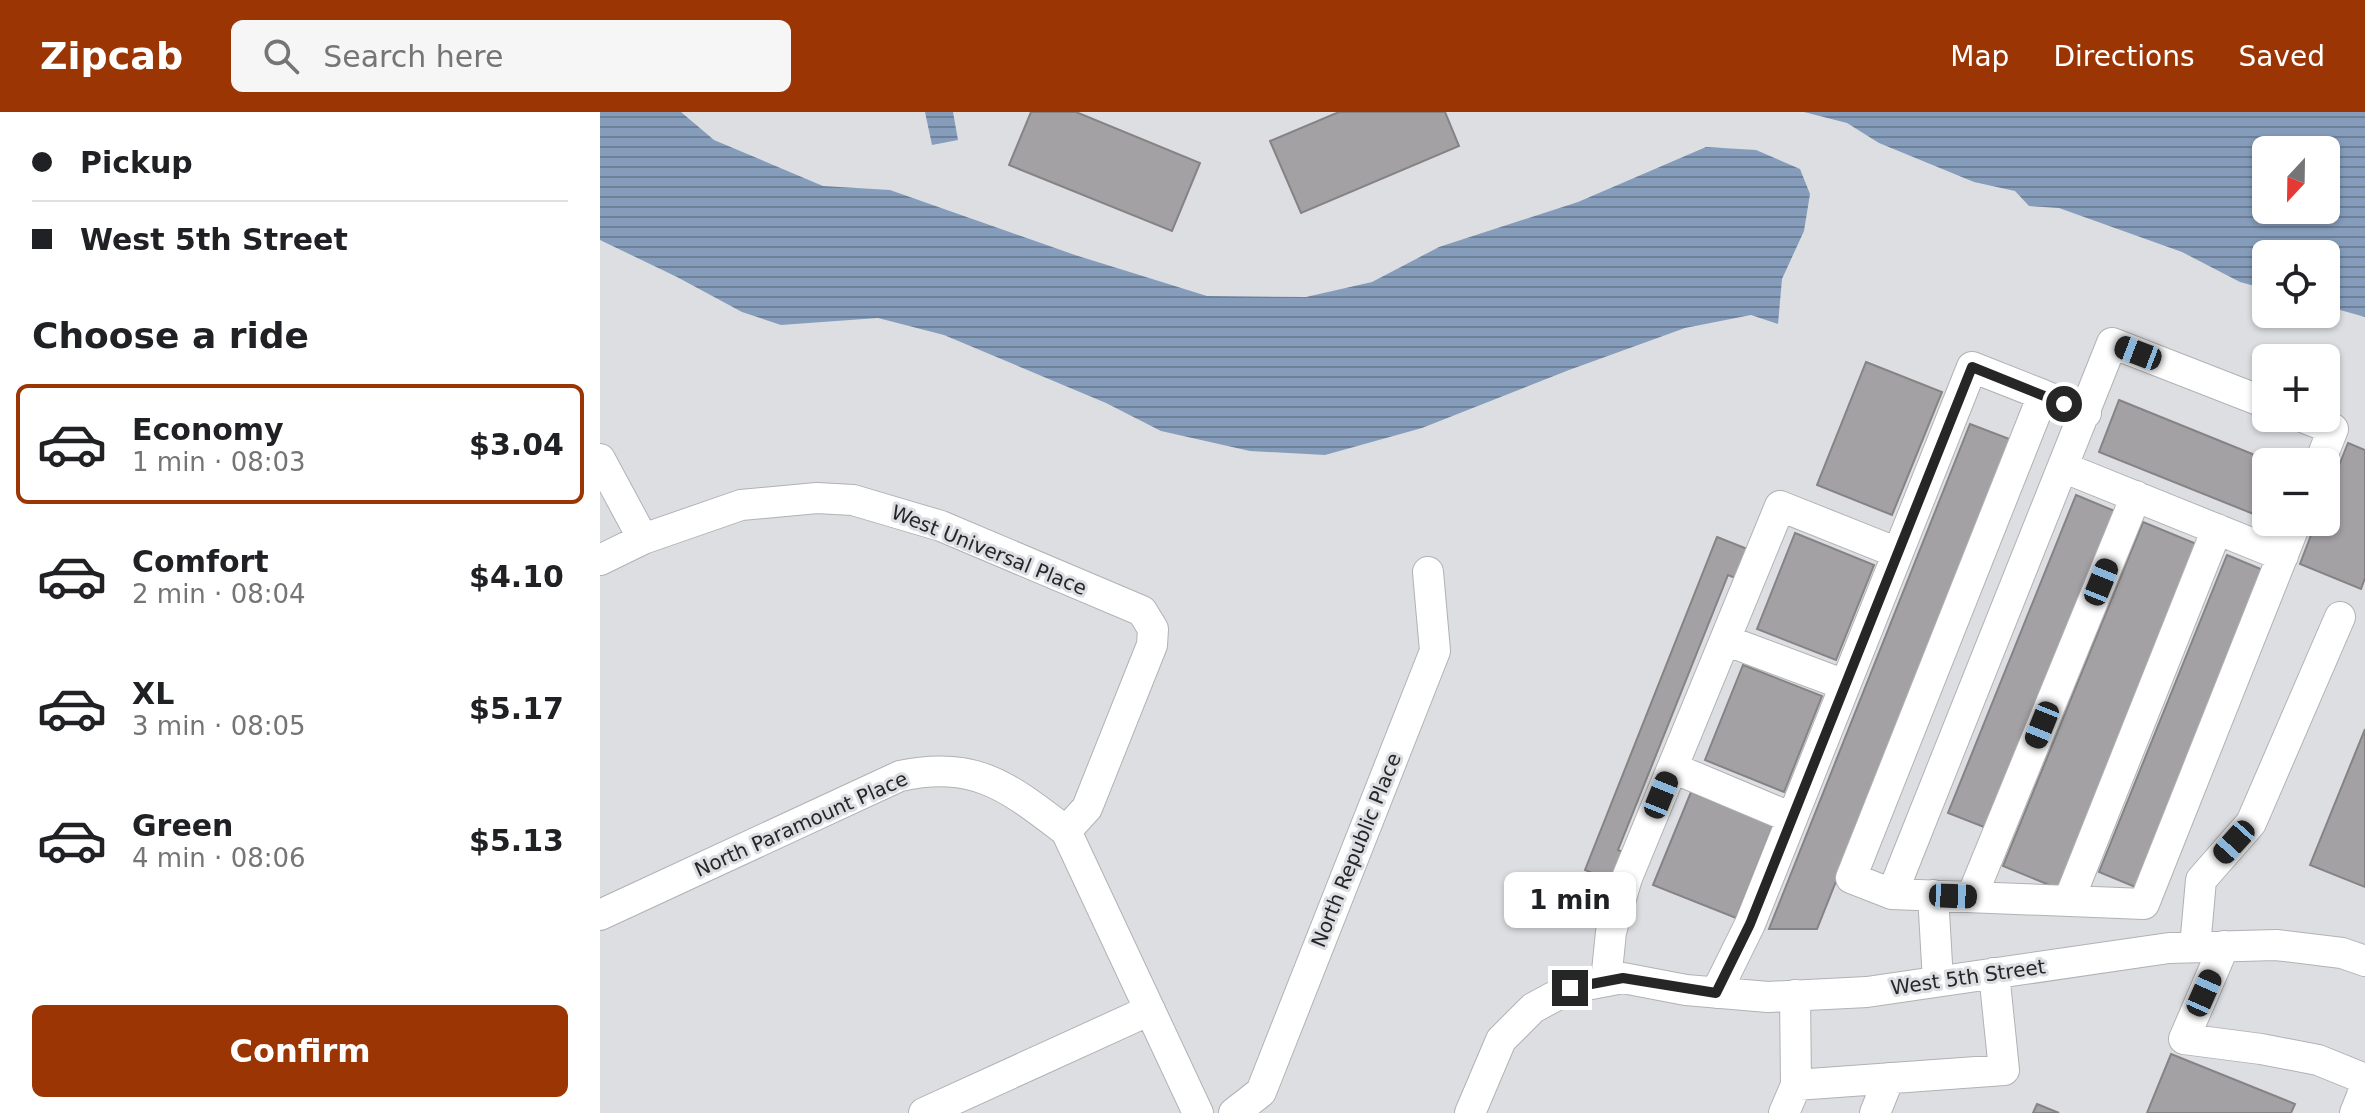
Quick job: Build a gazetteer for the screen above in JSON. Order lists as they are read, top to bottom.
{
  "streets": {
    "street": [
      "West Universal Place",
      "North Paramount Place",
      "North Republic Place",
      "West 5th Street"
    ]
  },
  "crossings": [
    ["West Universal Place", "North Paramount Place"]
  ],
  "north": "bottom",
  "page": {
    "header": "Zipcab",
    "search": "Search here",
    "nav": ["Map", "Directions", "Saved"],
    "banner": ["Pickup", "West 5th Street"],
    "map_buttons": ["+", "−"],
    "heading": "Choose a ride",
    "list": [
      {
        "name": "Economy",
        "note": "1 min · 08:03",
        "value": "$3.04"
      },
      {
        "name": "Comfort",
        "note": "2 min · 08:04",
        "value": "$4.10"
      },
      {
        "name": "XL",
        "note": "3 min · 08:05",
        "value": "$5.17"
      },
      {
        "name": "Green",
        "note": "4 min · 08:06",
        "value": "$5.13"
      }
    ],
    "bubble": "1 min",
    "buttons": "Confirm"
  }
}
